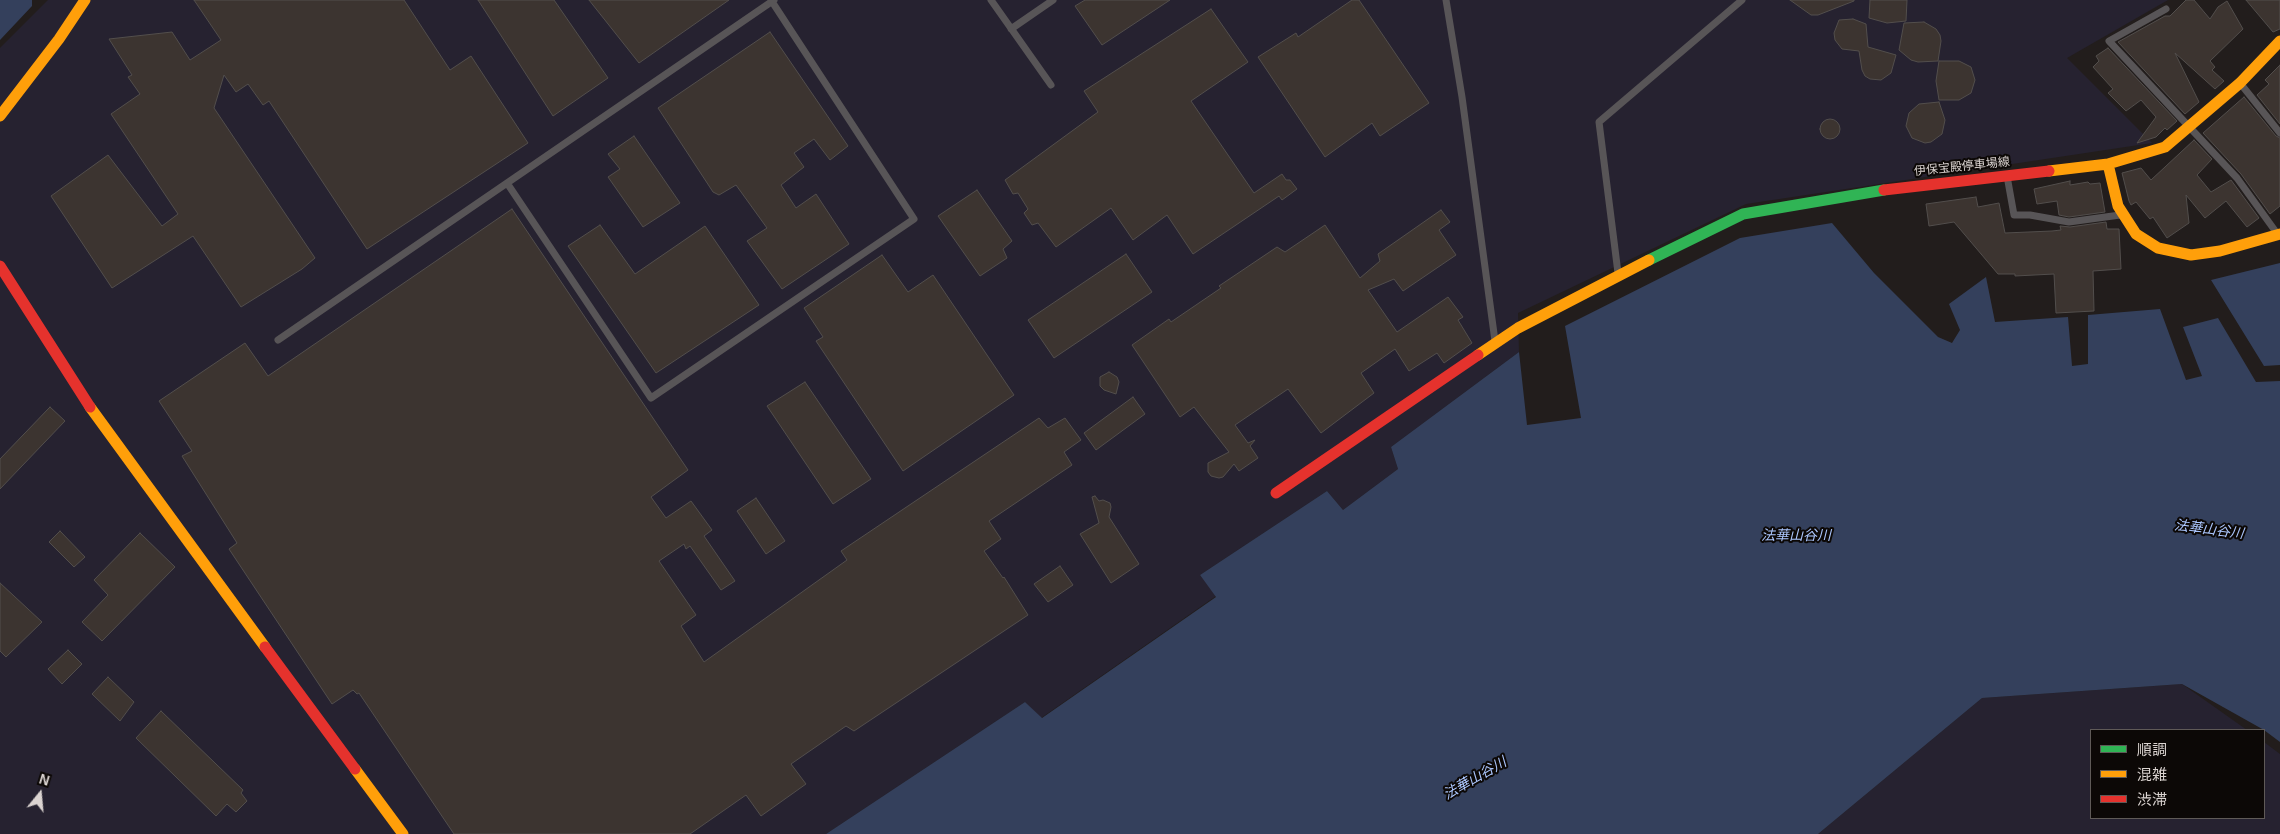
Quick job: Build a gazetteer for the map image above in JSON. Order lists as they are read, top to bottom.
{
  "streets": {
    "street": ["伊保宝殿停車場線"]
  },
  "water": ["法華山谷川"],
  "legend": ["順調", "混雑", "渋滞"],
  "north": "top"
}
